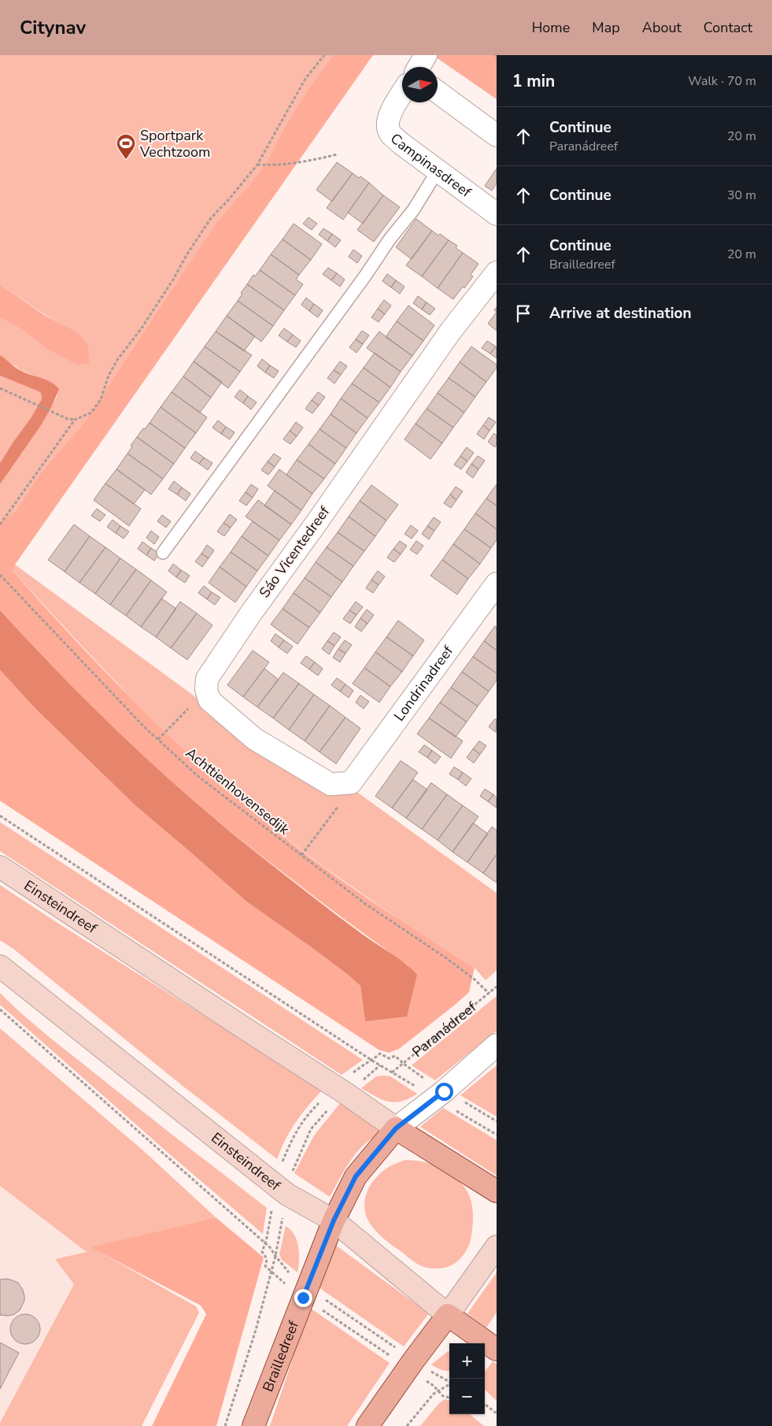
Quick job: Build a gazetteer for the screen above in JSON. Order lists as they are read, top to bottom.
{
  "streets": {
    "main road": ["Einsteindreef", "Brailledreef"],
    "street": ["Campinasdreef", "Sáo Vicentedreef", "Londrinadreef"],
    "path": ["Achttienhovensedijk", "Paranádreef"]
  },
  "crossings": [
    ["Achttienhovensedijk", "Paranádreef"],
    ["Einsteindreef", "Brailledreef"]
  ],
  "places": {
    "sports": ["Sportpark Vechtzoom"]
  },
  "north": "right",
  "page": {
    "header": "Citynav",
    "nav": [
      "Home",
      "Map",
      "About",
      "Contact"
    ],
    "heading": ["1 min", "Walk · 70 m"],
    "list": [
      ["Continue", "Paranádreef", "20 m"],
      ["Continue", "30 m"],
      ["Continue", "Brailledreef", "20 m"],
      "Arrive at destination"
    ],
    "map_buttons": ["+", "−"]
  }
}
